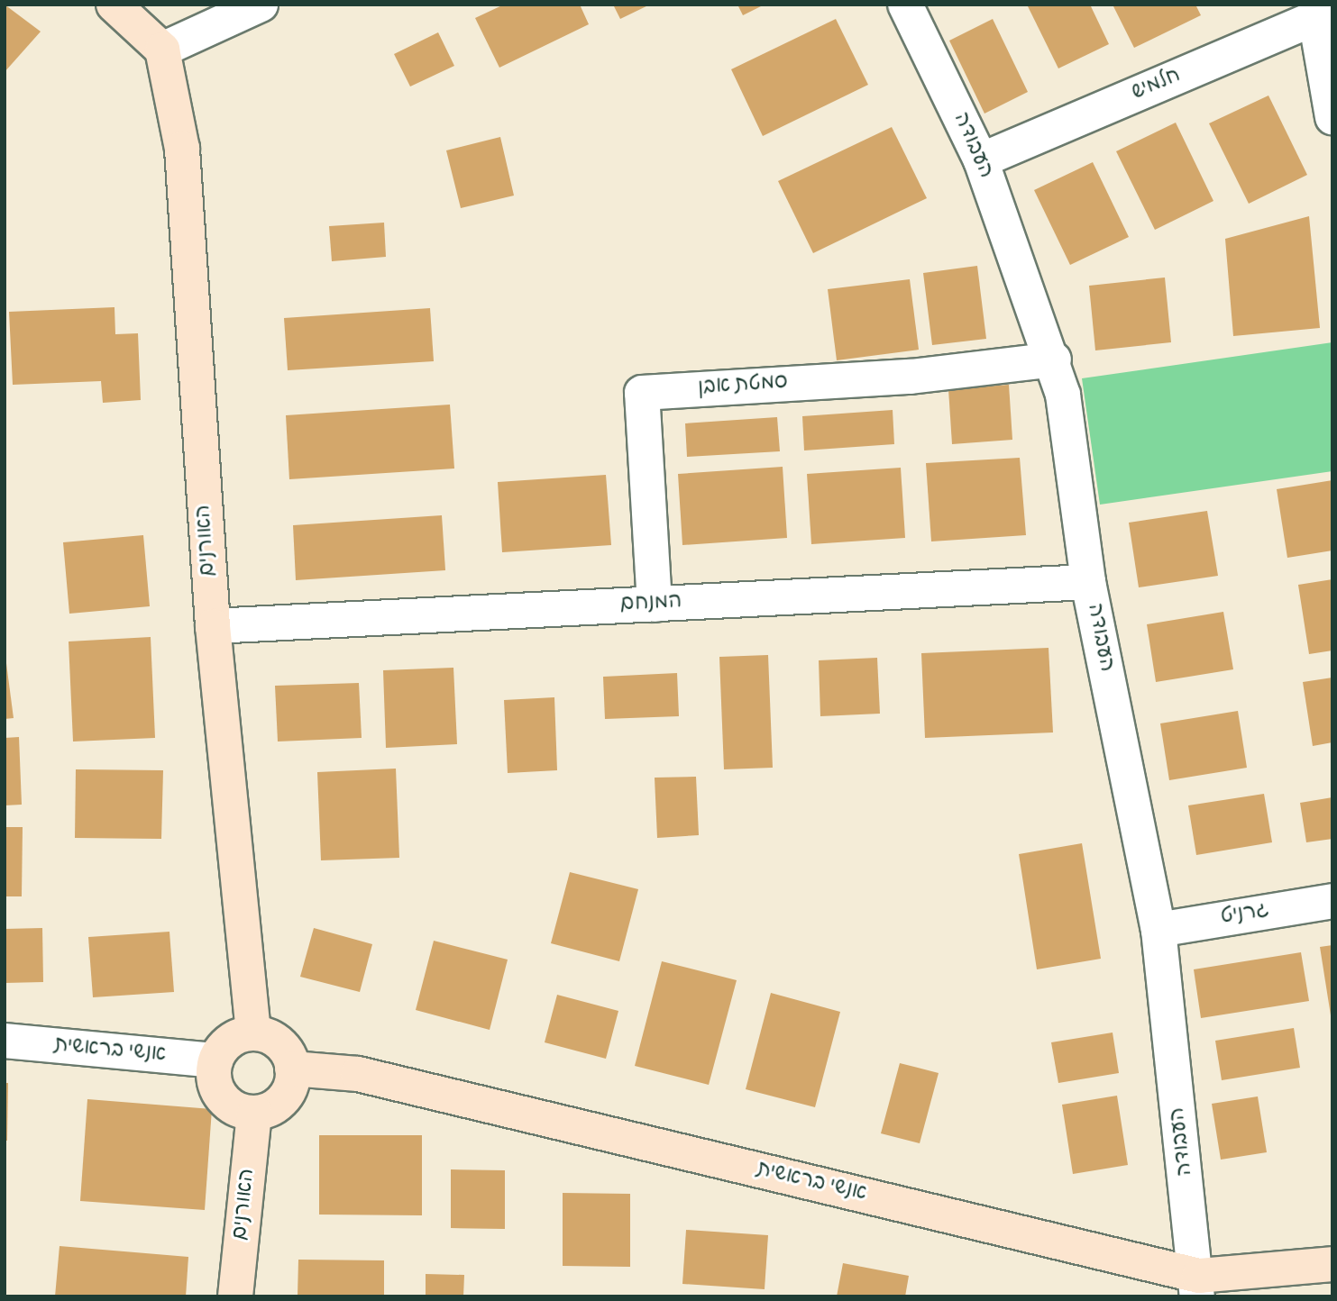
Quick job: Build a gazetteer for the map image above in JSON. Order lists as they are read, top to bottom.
{
  "streets": {
    "street": [
      "חלמיש",
      "העבודה",
      "סמטת אבן",
      "האורנים",
      "המנחם",
      "גרניט",
      "אנשי בראשית"
    ]
  },
  "crossings": [
    ["חלמיש", "העבודה"],
    ["העבודה", "סמטת אבן"],
    ["העבודה", "המנחם"],
    ["העבודה", "גרניט"],
    ["העבודה", "אנשי בראשית"],
    ["סמטת אבן", "המנחם"],
    ["האורנים", "המנחם"],
    ["האורנים", "אנשי בראשית"]
  ]
}
